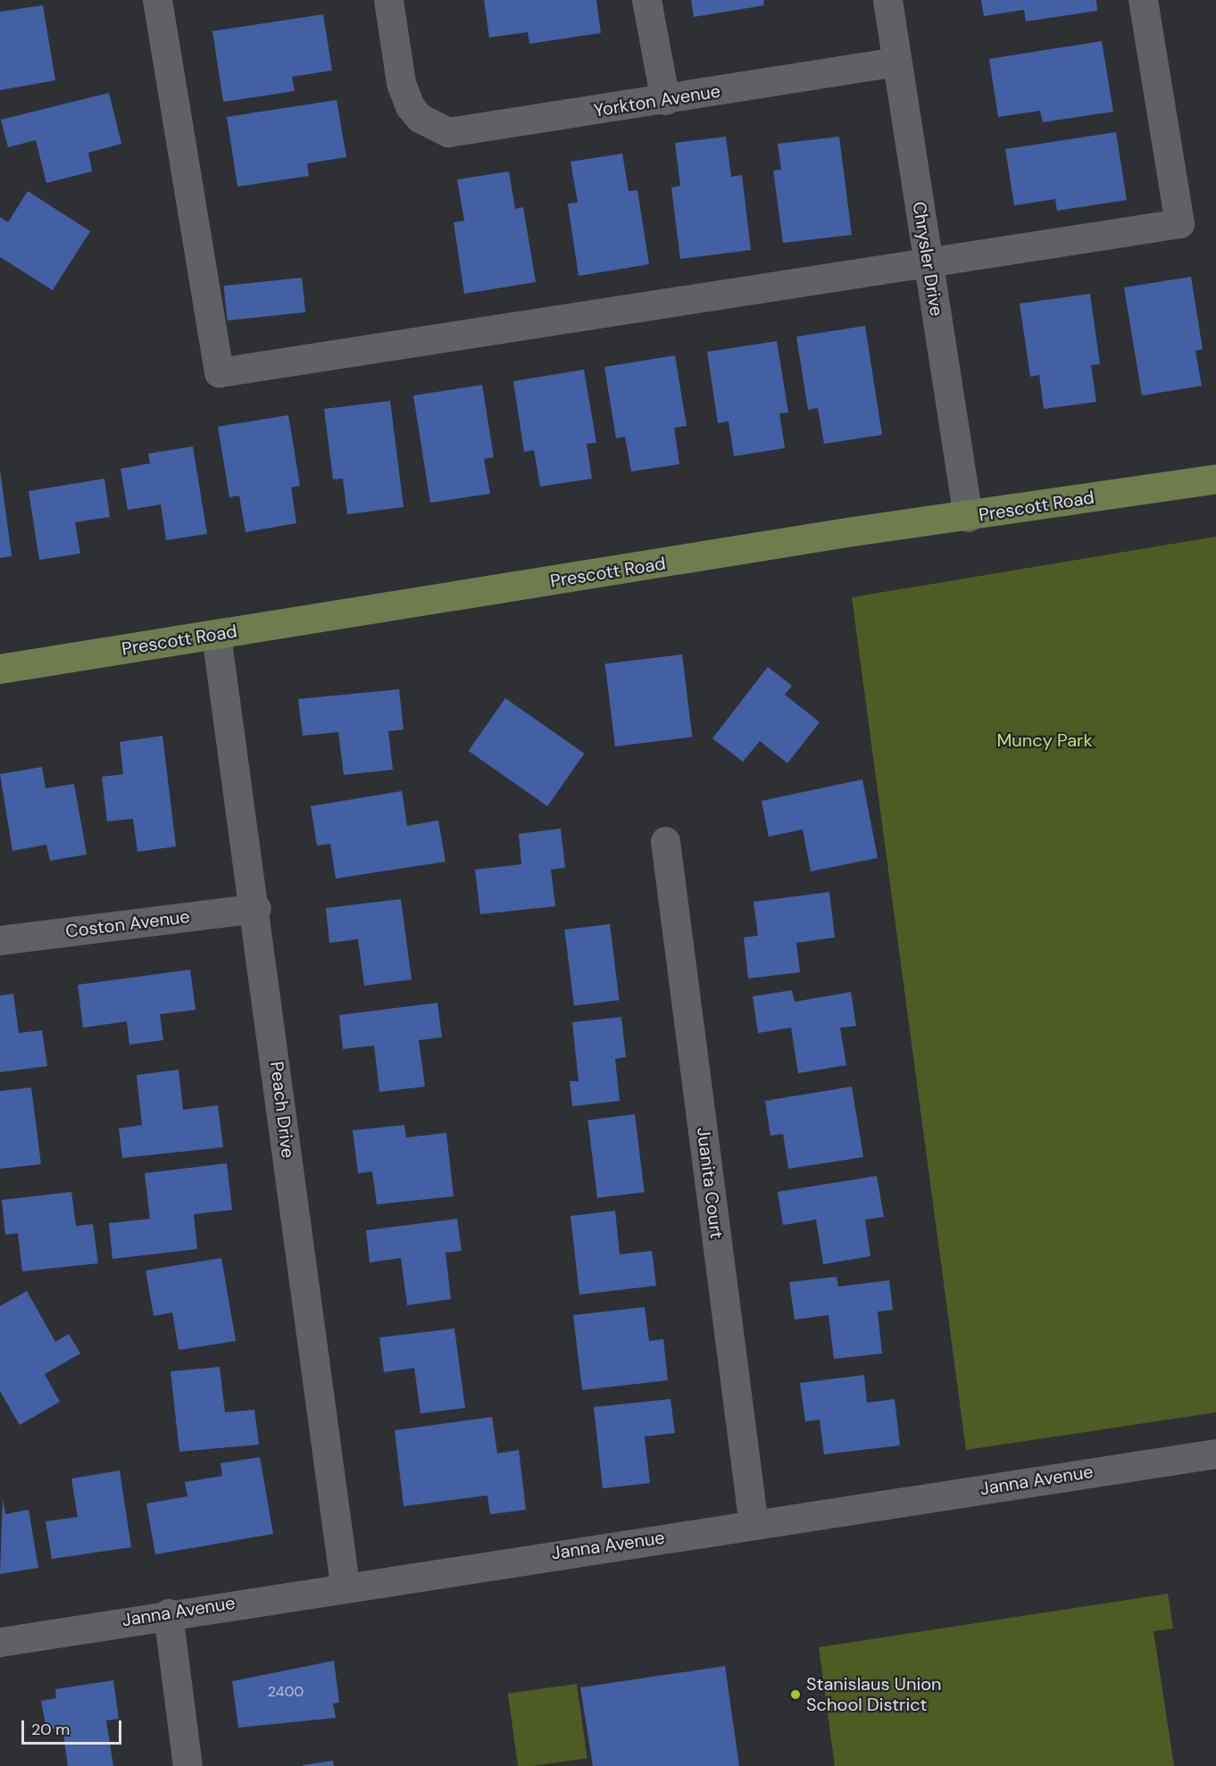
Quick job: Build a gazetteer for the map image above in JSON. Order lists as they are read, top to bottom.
{
  "streets": {
    "main road": ["Prescott Road"],
    "street": [
      "Yorkton Avenue",
      "Chrysler Drive",
      "Coston Avenue",
      "Peach Drive",
      "Juanita Court",
      "Janna Avenue"
    ]
  },
  "crossings": [
    ["Yorkton Avenue", "Chrysler Drive"],
    ["Chrysler Drive", "Prescott Road"],
    ["Prescott Road", "Peach Drive"],
    ["Coston Avenue", "Peach Drive"],
    ["Peach Drive", "Janna Avenue"],
    ["Juanita Court", "Janna Avenue"]
  ],
  "parks": ["Muncy Park"],
  "places": ["Stanislaus Union School District"],
  "house_numbers": ["2400"],
  "scale_bar": "20 m"
}
